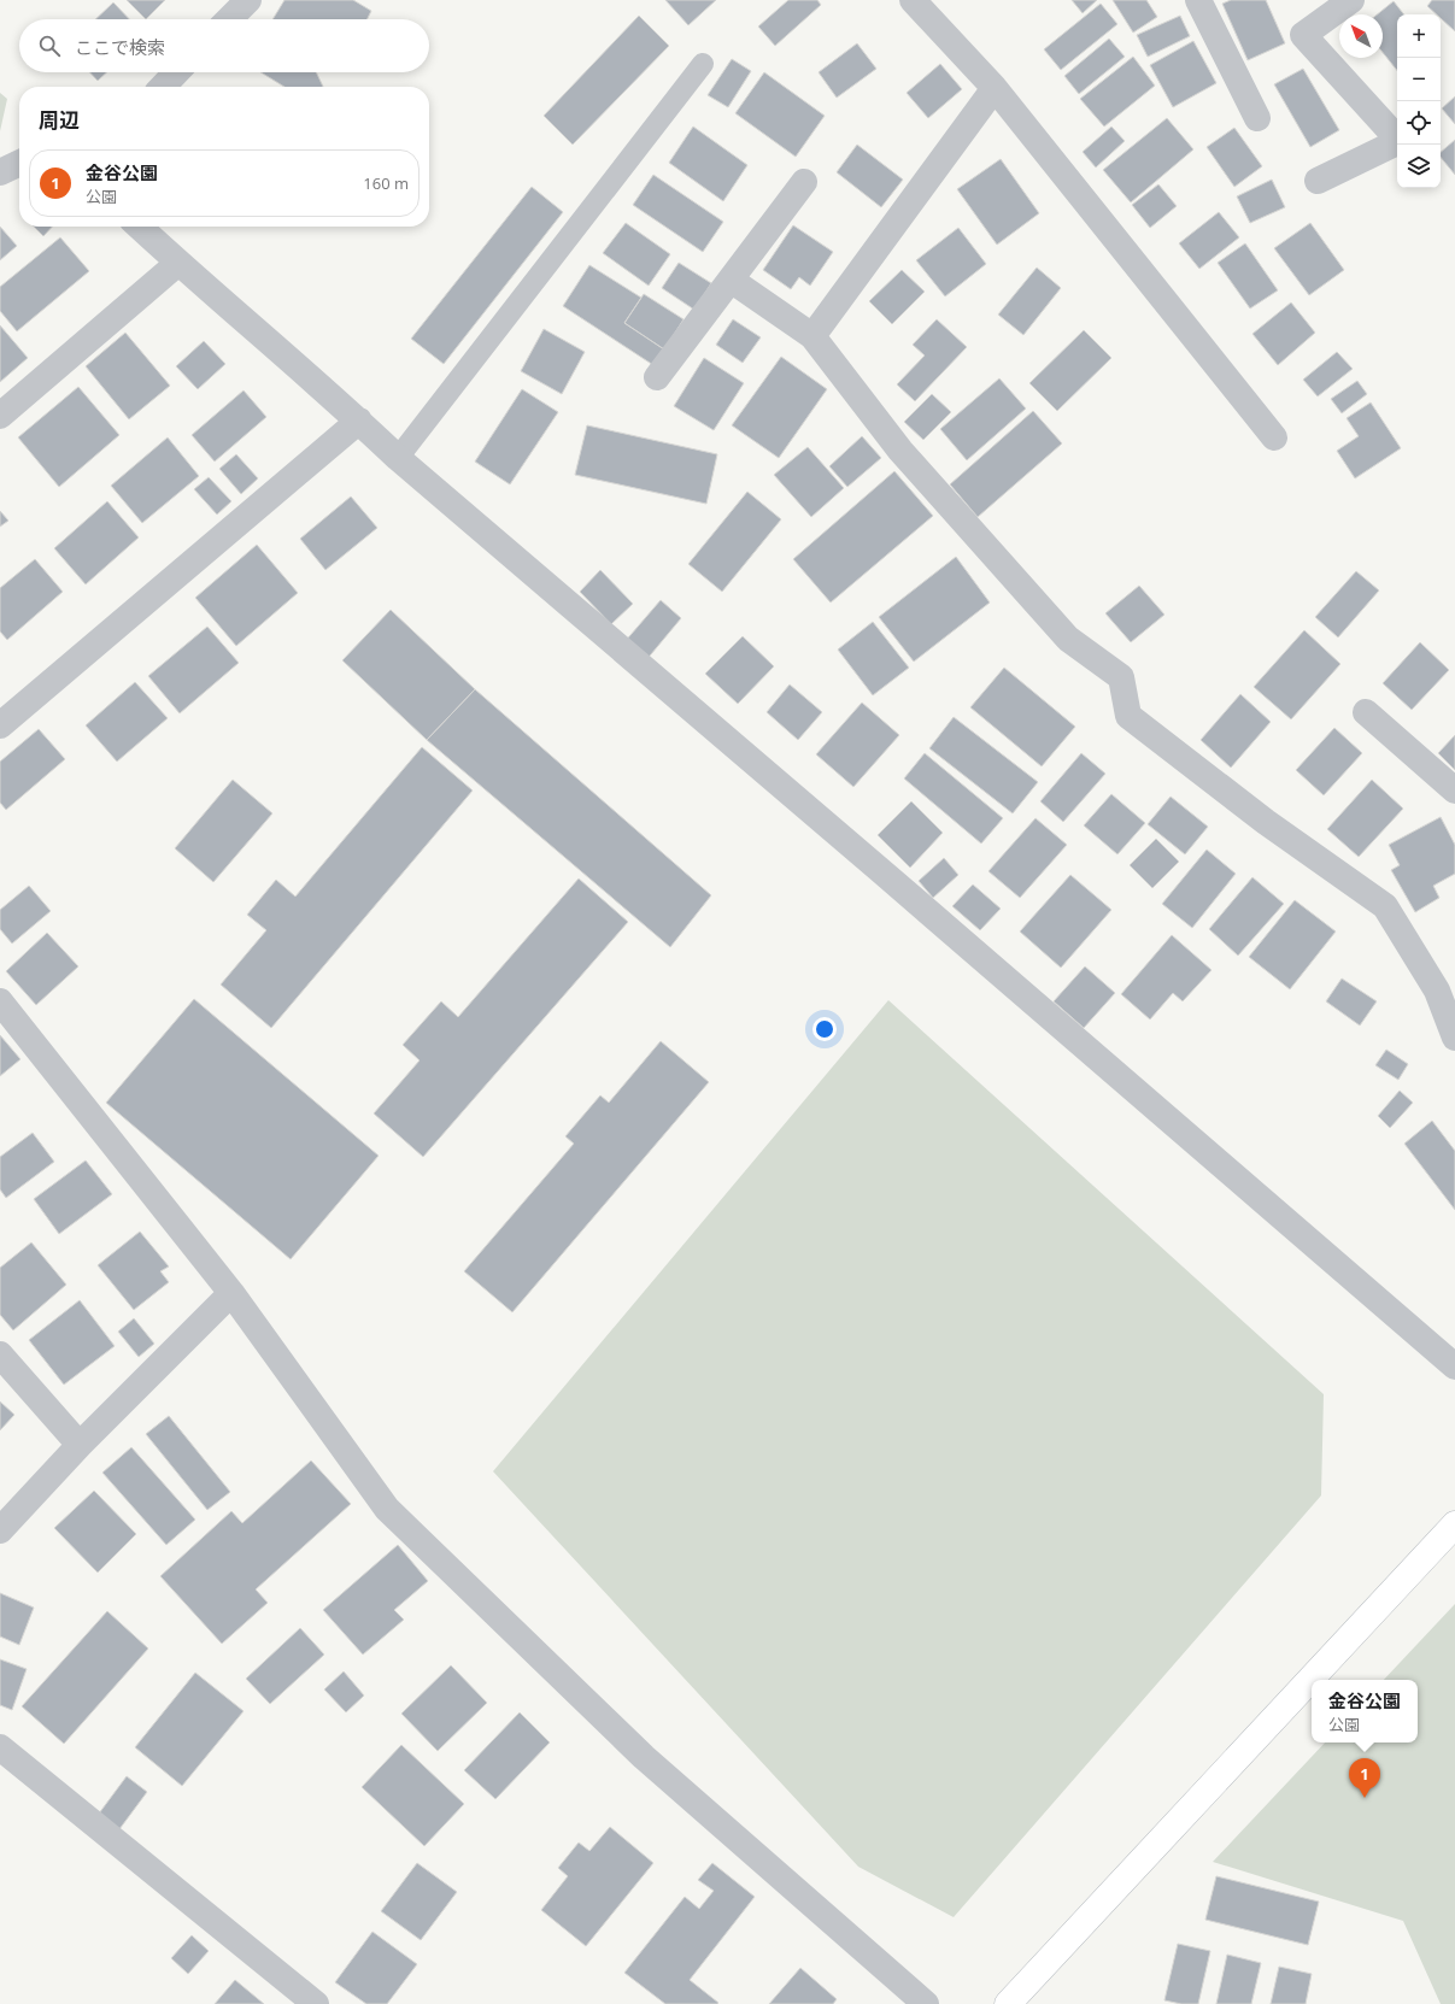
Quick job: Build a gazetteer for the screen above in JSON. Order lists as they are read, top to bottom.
{
  "north": "top left",
  "page": {
    "map_buttons": ["+", "−"],
    "search": "ここで検索",
    "heading": "周辺",
    "list": [
      {
        "mark": "1",
        "name": "金谷公園",
        "note": "公園",
        "value": "160 m"
      }
    ],
    "popup": ["金谷公園", "公園"],
    "pins": "1"
  }
}
